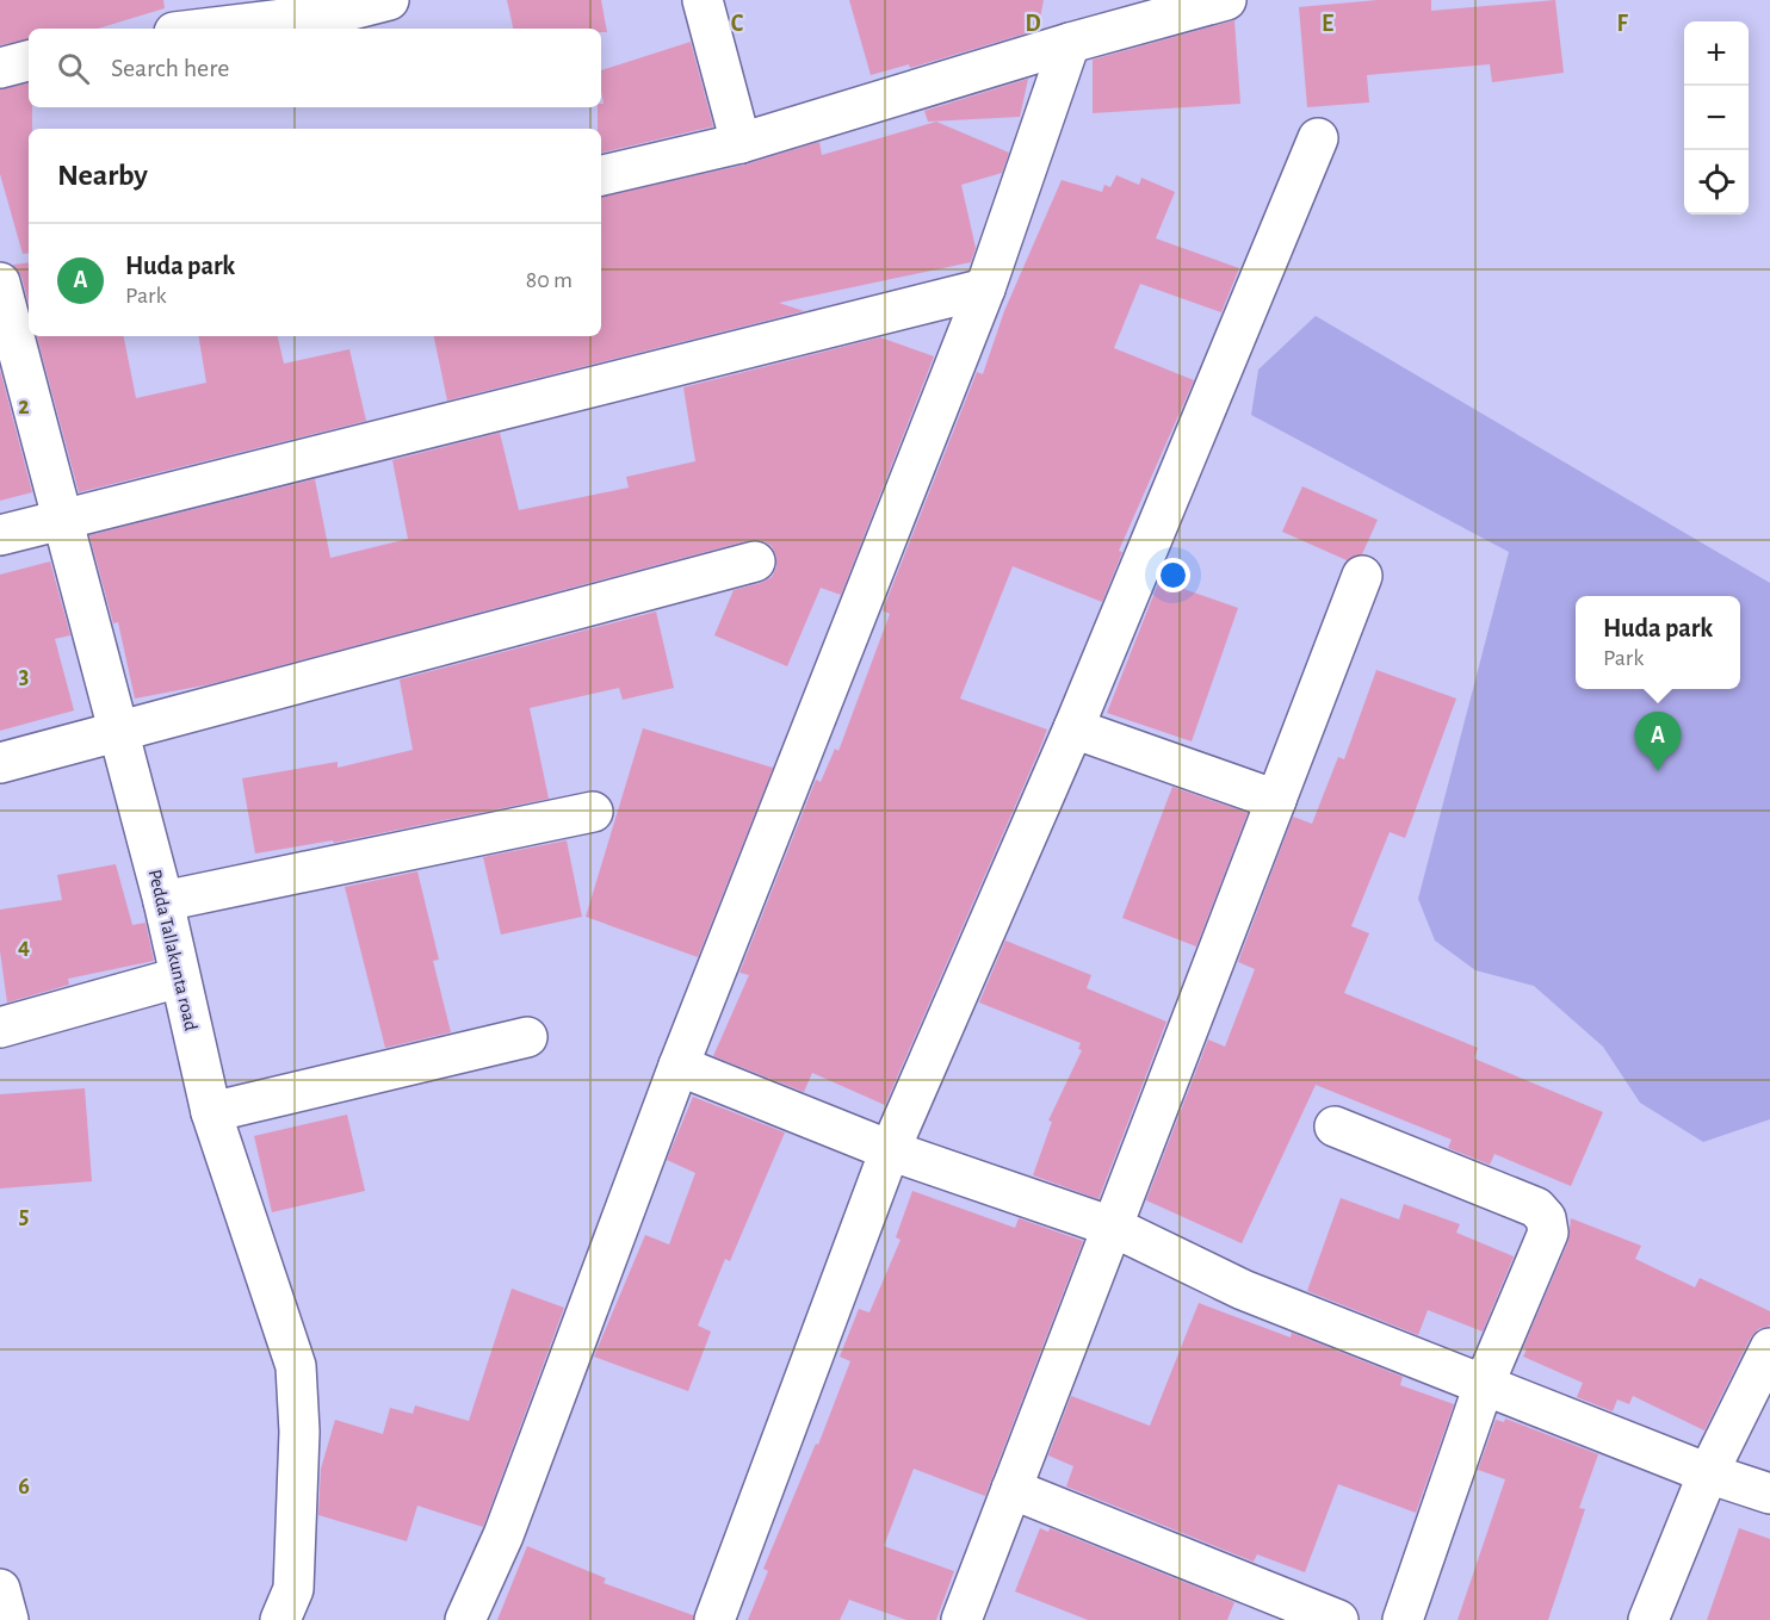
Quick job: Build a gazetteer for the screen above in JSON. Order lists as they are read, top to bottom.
{
  "streets": {
    "street": ["Pedda Tallakunta road"]
  },
  "page": {
    "map_buttons": ["+", "−"],
    "search": "Search here",
    "heading": "Nearby",
    "list": [
      {
        "mark": "A",
        "name": "Huda park",
        "note": "Park",
        "value": "80 m"
      }
    ],
    "popup": ["Huda park", "Park"],
    "pins": "A"
  },
  "grid": {
    "columns": [
      "C",
      "D",
      "E",
      "F"
    ],
    "rows": [
      "2",
      "3",
      "4",
      "5",
      "6"
    ]
  }
}
